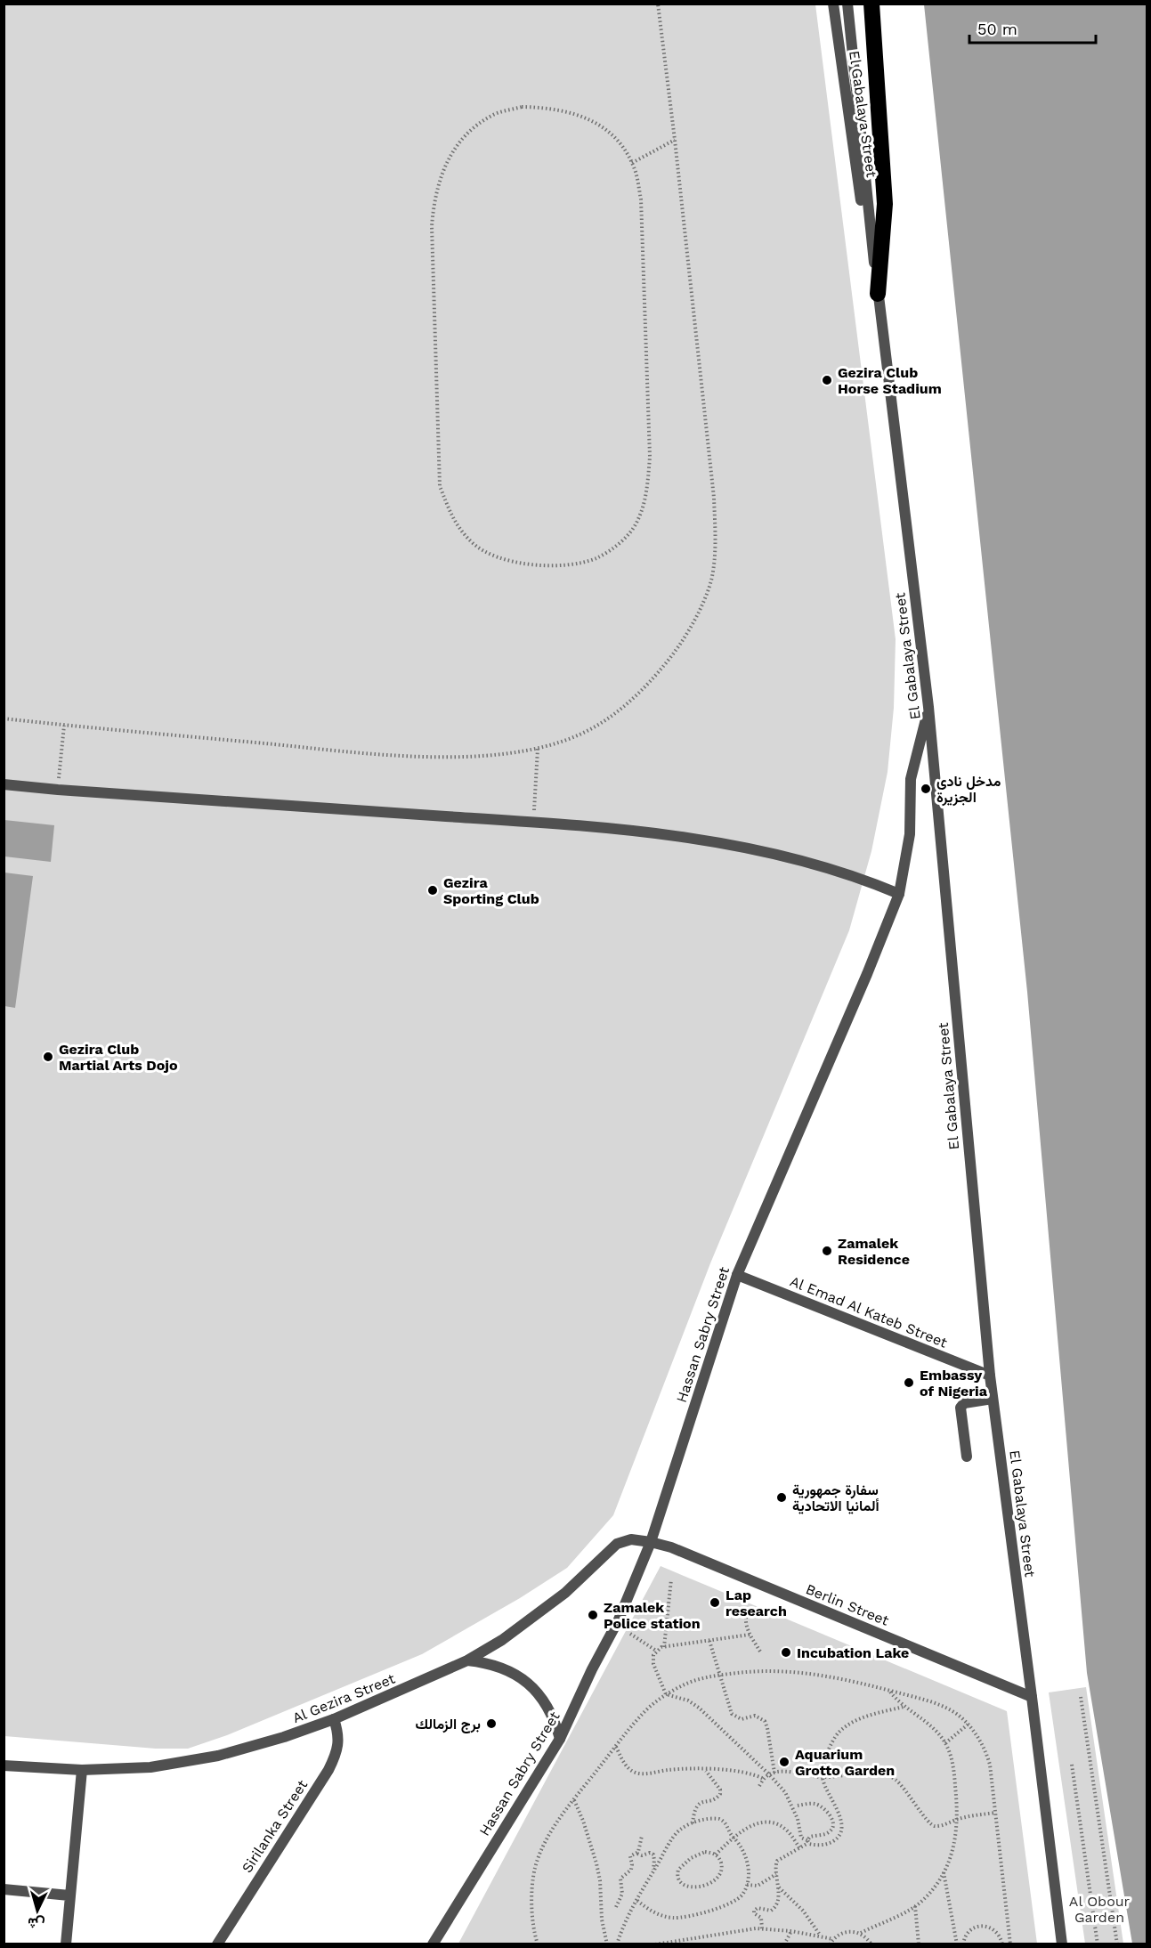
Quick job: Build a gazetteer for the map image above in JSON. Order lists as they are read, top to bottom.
{
  "streets": {
    "street": [
      "El Gabalaya Street",
      "Al Emad Al Kateb Street",
      "Hassan Sabry Street",
      "Berlin Street",
      "Al Gezira Street",
      "Sirilanka Street"
    ]
  },
  "crossings": [
    ["El Gabalaya Street", "Al Emad Al Kateb Street"],
    ["El Gabalaya Street", "Hassan Sabry Street"],
    ["El Gabalaya Street", "Berlin Street"],
    ["Al Emad Al Kateb Street", "Hassan Sabry Street"],
    ["Hassan Sabry Street", "Berlin Street"],
    ["Hassan Sabry Street", "Al Gezira Street"],
    ["Berlin Street", "Al Gezira Street"],
    ["Al Gezira Street", "Sirilanka Street"]
  ],
  "parks": ["Al Obour Garden"],
  "places": [
    "Gezira Club Horse Stadium",
    "مدخل نادى الجزيرة",
    "Gezira Sporting Club",
    "Gezira Club Martial Arts Dojo",
    "Zamalek Residence",
    "Embassy of Nigeria",
    "سفارة جمهورية ألمانيا الاتحادية",
    "Lap research",
    "Zamalek Police station",
    "Incubation Lake",
    "برج الزمالك",
    "Aquarium Grotto Garden"
  ],
  "scale_bar": "50 m",
  "north": "bottom"
}
